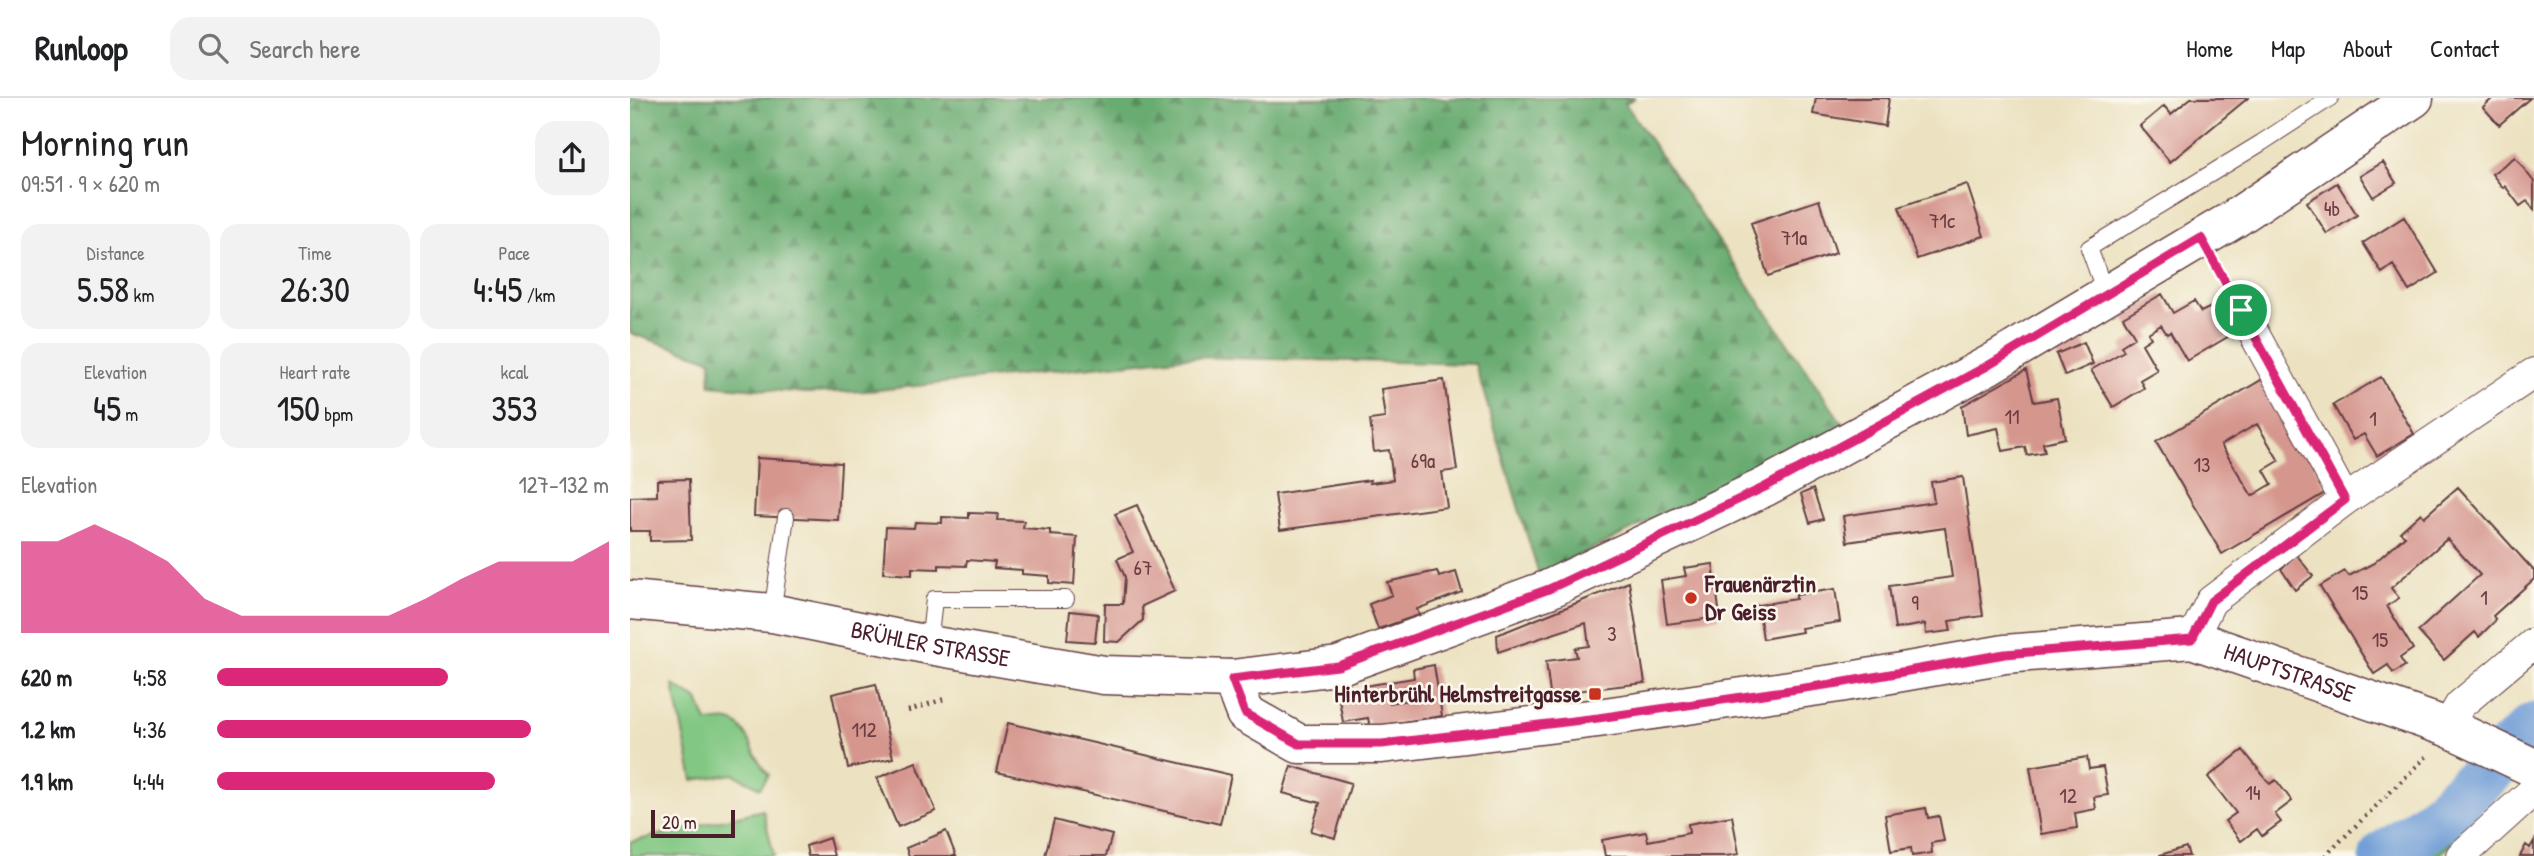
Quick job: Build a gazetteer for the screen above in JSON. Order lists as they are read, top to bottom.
{
  "streets": {
    "main road": ["BRÜHLER STRASSE", "HAUPTSTRASSE"]
  },
  "crossings": [
    ["BRÜHLER STRASSE", "HAUPTSTRASSE"]
  ],
  "places": {
    "other": ["Frauenärztin Dr Geiss"],
    "transit": ["Hinterbrühl Helmstreitgasse"]
  },
  "house_numbers": [
    "4b",
    "71c",
    "71a",
    "11",
    "1",
    "69a",
    "13",
    "67",
    "15",
    "1",
    "9",
    "3",
    "15",
    "112",
    "14",
    "12"
  ],
  "scale_bar": "20 m",
  "page": {
    "header": "Runloop",
    "search": "Search here",
    "nav": [
      "Home",
      "Map",
      "About",
      "Contact"
    ],
    "heading": ["Morning run", "09:51 · 9 × 620 m"],
    "stats": [
      ["Distance", "5.58 km"],
      ["Time", "26:30"],
      ["Pace", "4:45 /km"],
      ["Elevation", "45 m"],
      ["Heart rate", "150 bpm"],
      ["kcal", "353"]
    ],
    "chart": ["Elevation", "127–132 m"],
    "list": [
      {
        "name": "620 m",
        "note": "4:58"
      },
      {
        "name": "1.2 km",
        "note": "4:36"
      },
      {
        "name": "1.9 km",
        "note": "4:44"
      }
    ],
    "scale": "20 m"
  }
}
